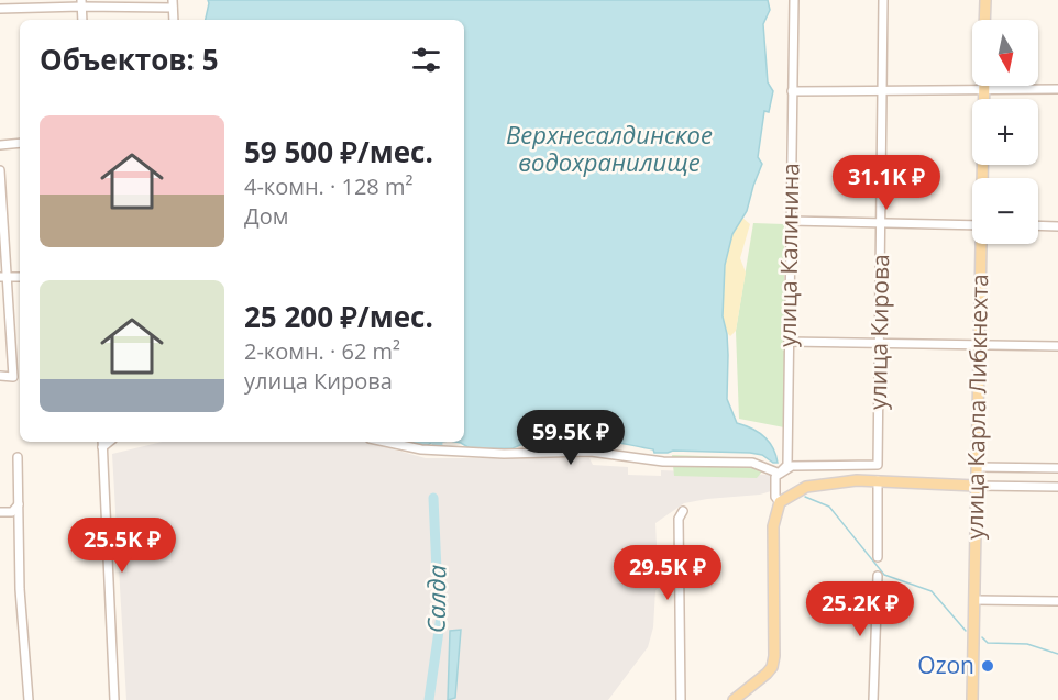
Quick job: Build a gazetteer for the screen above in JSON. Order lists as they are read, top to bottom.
{
  "streets": {
    "main road": ["улица Карла Либкнехта"],
    "street": ["улица Калинина", "улица Кирова"]
  },
  "crossings": [
    ["улица Калинина", "улица Кирова"]
  ],
  "water": ["Верхнесалдинское водохранилище", "Салда"],
  "places": ["Ozon"],
  "north": "bottom",
  "page": {
    "map_buttons": ["+", "−"],
    "heading": "Объектов: 5",
    "list": [
      {
        "name": "59 500 ₽/мес.",
        "note": "4-комн. · 128 m² · Дом"
      },
      {
        "name": "25 200 ₽/мес.",
        "note": "2-комн. · 62 m² · улица Кирова"
      }
    ],
    "price": [
      "31.1K ₽",
      "59.5K ₽",
      "25.5K ₽",
      "29.5K ₽",
      "25.2K ₽"
    ]
  }
}
